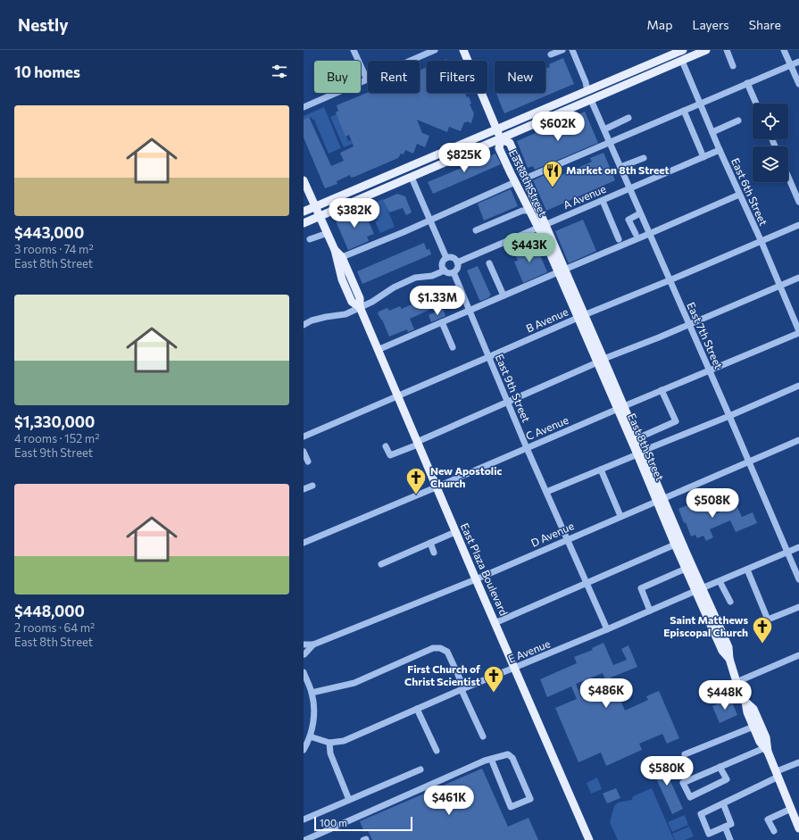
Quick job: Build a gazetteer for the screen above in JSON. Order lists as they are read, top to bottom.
{
  "streets": {
    "main road": ["East 8th Street", "East Plaza Boulevard"],
    "street": [
      "East 6th Street",
      "A Avenue",
      "B Avenue",
      "East 7th Street",
      "East 9th Street",
      "C Avenue",
      "D Avenue",
      "E Avenue"
    ]
  },
  "crossings": [
    ["East 8th Street", "A Avenue"],
    ["East 8th Street", "B Avenue"],
    ["East 8th Street", "C Avenue"],
    ["East 8th Street", "D Avenue"],
    ["East 8th Street", "E Avenue"],
    ["East 6th Street", "A Avenue"],
    ["East 6th Street", "B Avenue"],
    ["East 6th Street", "C Avenue"],
    ["A Avenue", "East 7th Street"],
    ["A Avenue", "East 9th Street"],
    ["B Avenue", "East 7th Street"],
    ["B Avenue", "East 9th Street"],
    ["B Avenue", "East Plaza Boulevard"],
    ["East 7th Street", "C Avenue"],
    ["East 7th Street", "D Avenue"],
    ["East 7th Street", "E Avenue"],
    ["East 9th Street", "C Avenue"],
    ["East 9th Street", "D Avenue"],
    ["East 9th Street", "E Avenue"],
    ["C Avenue", "East Plaza Boulevard"],
    ["D Avenue", "East Plaza Boulevard"],
    ["East Plaza Boulevard", "E Avenue"]
  ],
  "places": {
    "restaurant": ["Market on 8th Street"],
    "church": ["New Apostolic Church", "Saint Matthews Episcopal Church", "First Church of Christ Scientist"]
  },
  "scale_bar": "100 m",
  "page": {
    "header": "Nestly",
    "nav": ["Map", "Layers", "Share"],
    "heading": "10 homes",
    "chip": [
      "Buy",
      "Rent",
      "Filters",
      "New"
    ],
    "list": [
      {
        "name": "$443,000",
        "note": "3 rooms · 74 m² · East 8th Street"
      },
      {
        "name": "$1,330,000",
        "note": "4 rooms · 152 m² · East 9th Street"
      },
      {
        "name": "$448,000",
        "note": "2 rooms · 64 m² · East 8th Street"
      }
    ],
    "price": [
      "$602K",
      "$825K",
      "$382K",
      "$443K",
      "$1.33M",
      "$508K",
      "$486K",
      "$448K",
      "$580K",
      "$461K"
    ],
    "scale": "100 m"
  }
}
